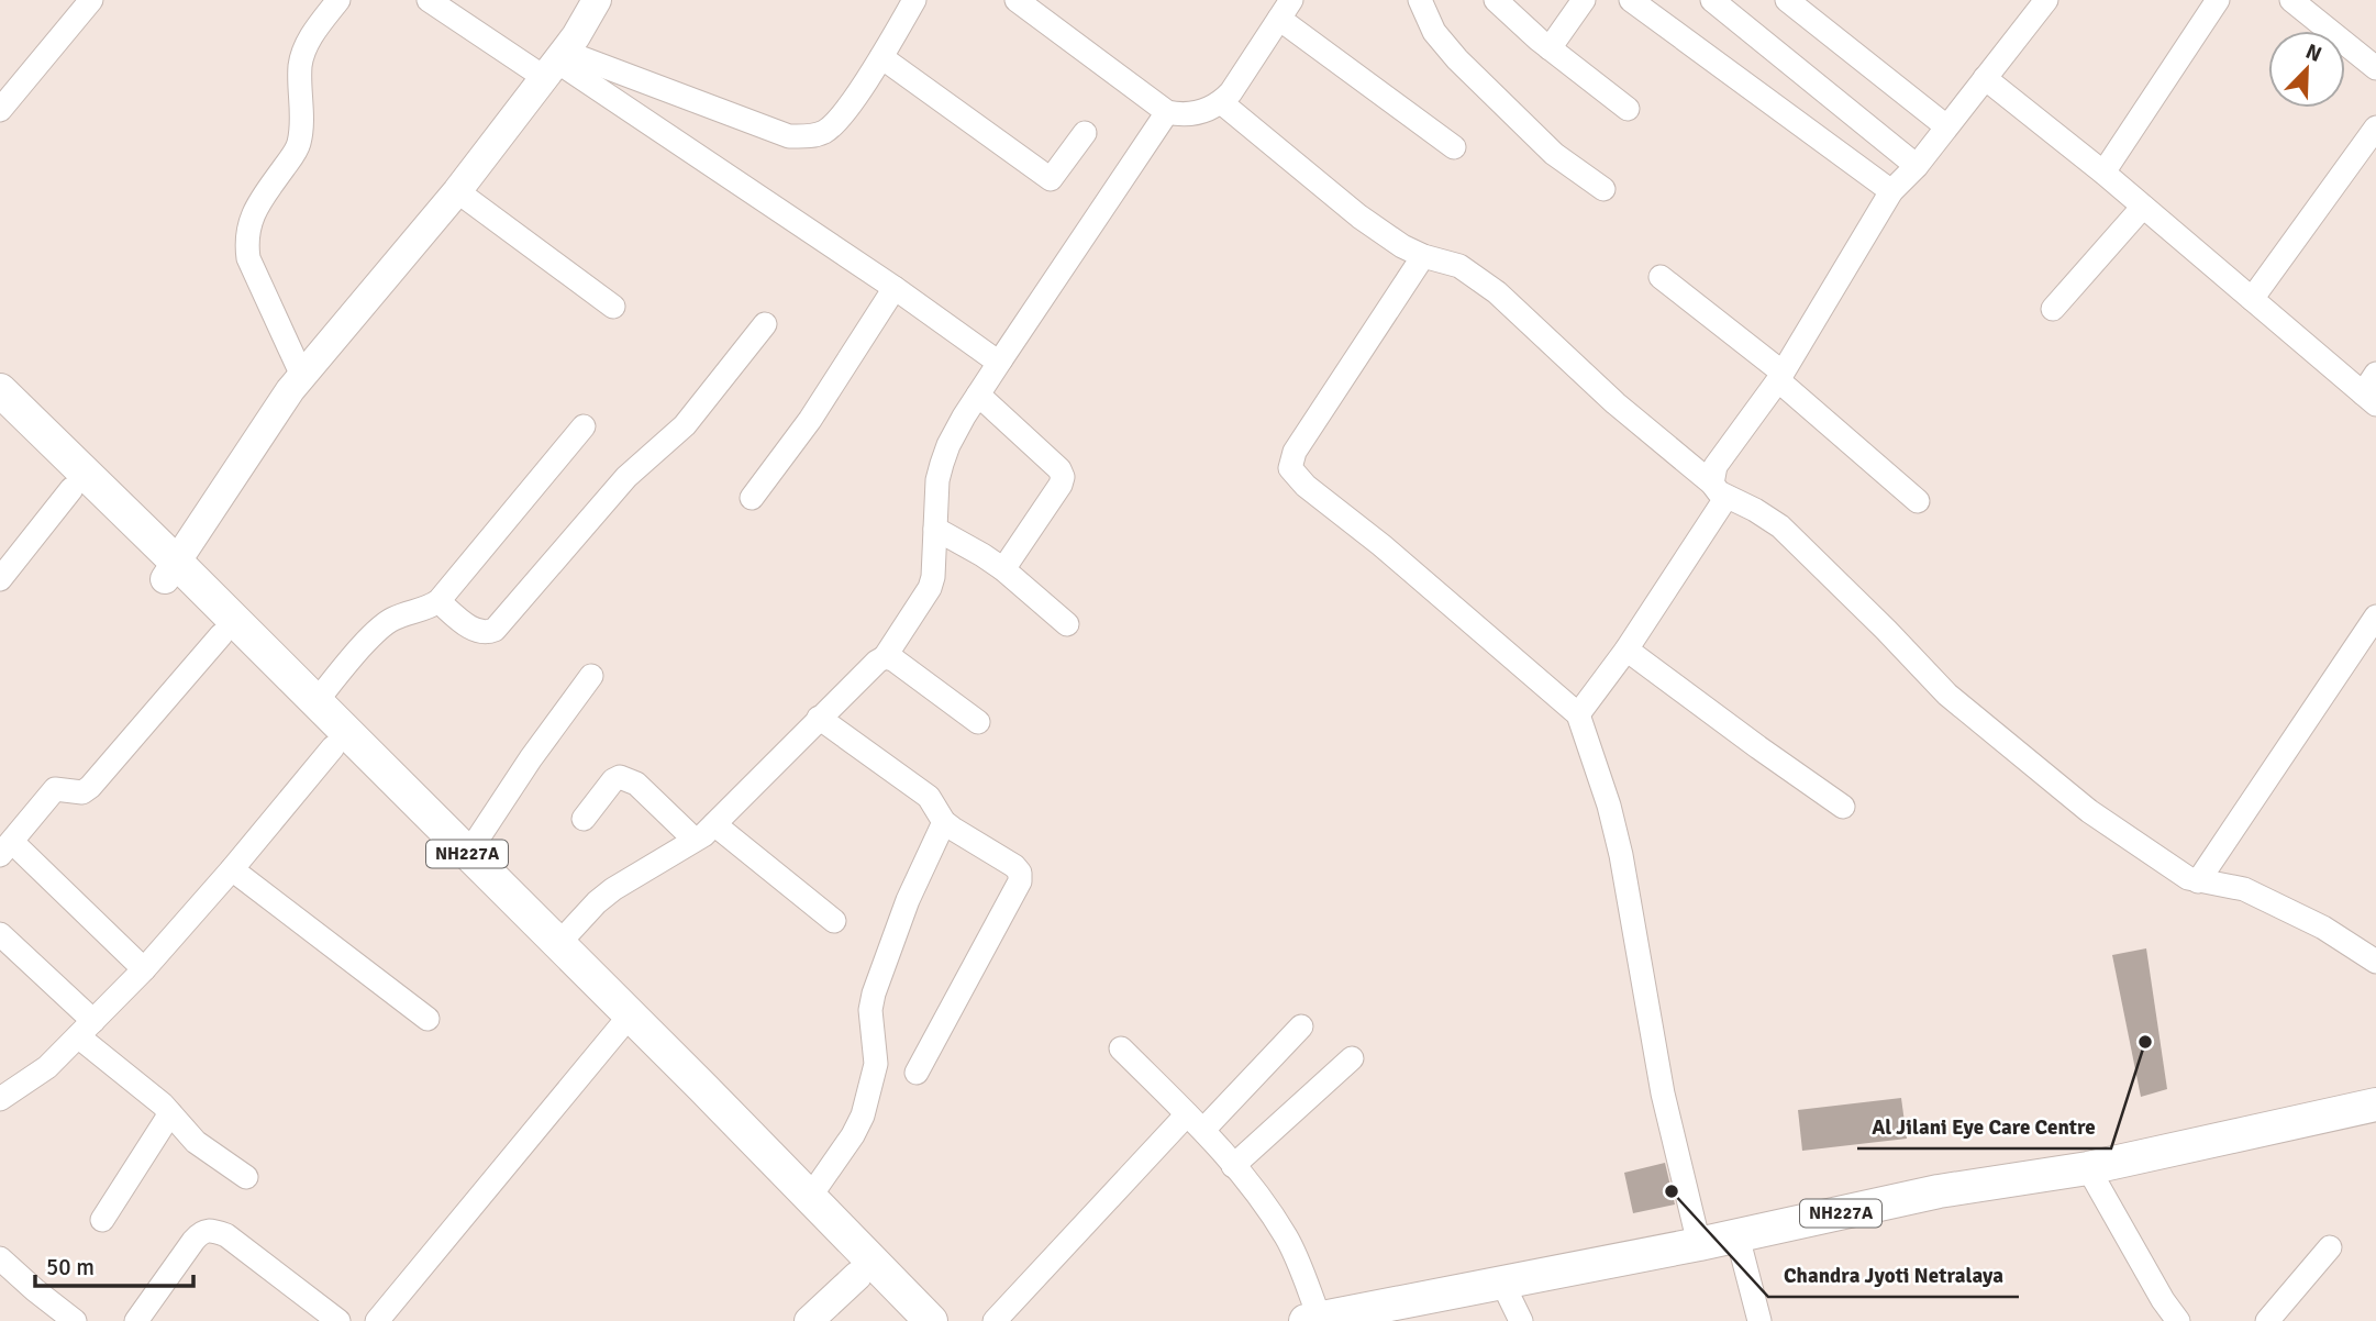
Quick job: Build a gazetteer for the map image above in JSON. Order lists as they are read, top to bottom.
{
  "streets": {
    "highway": ["NH227A"]
  },
  "places": ["Al Jilani Eye Care Centre", "Chandra Jyoti Netralaya"],
  "scale_bar": "50 m",
  "north": "top right"
}
